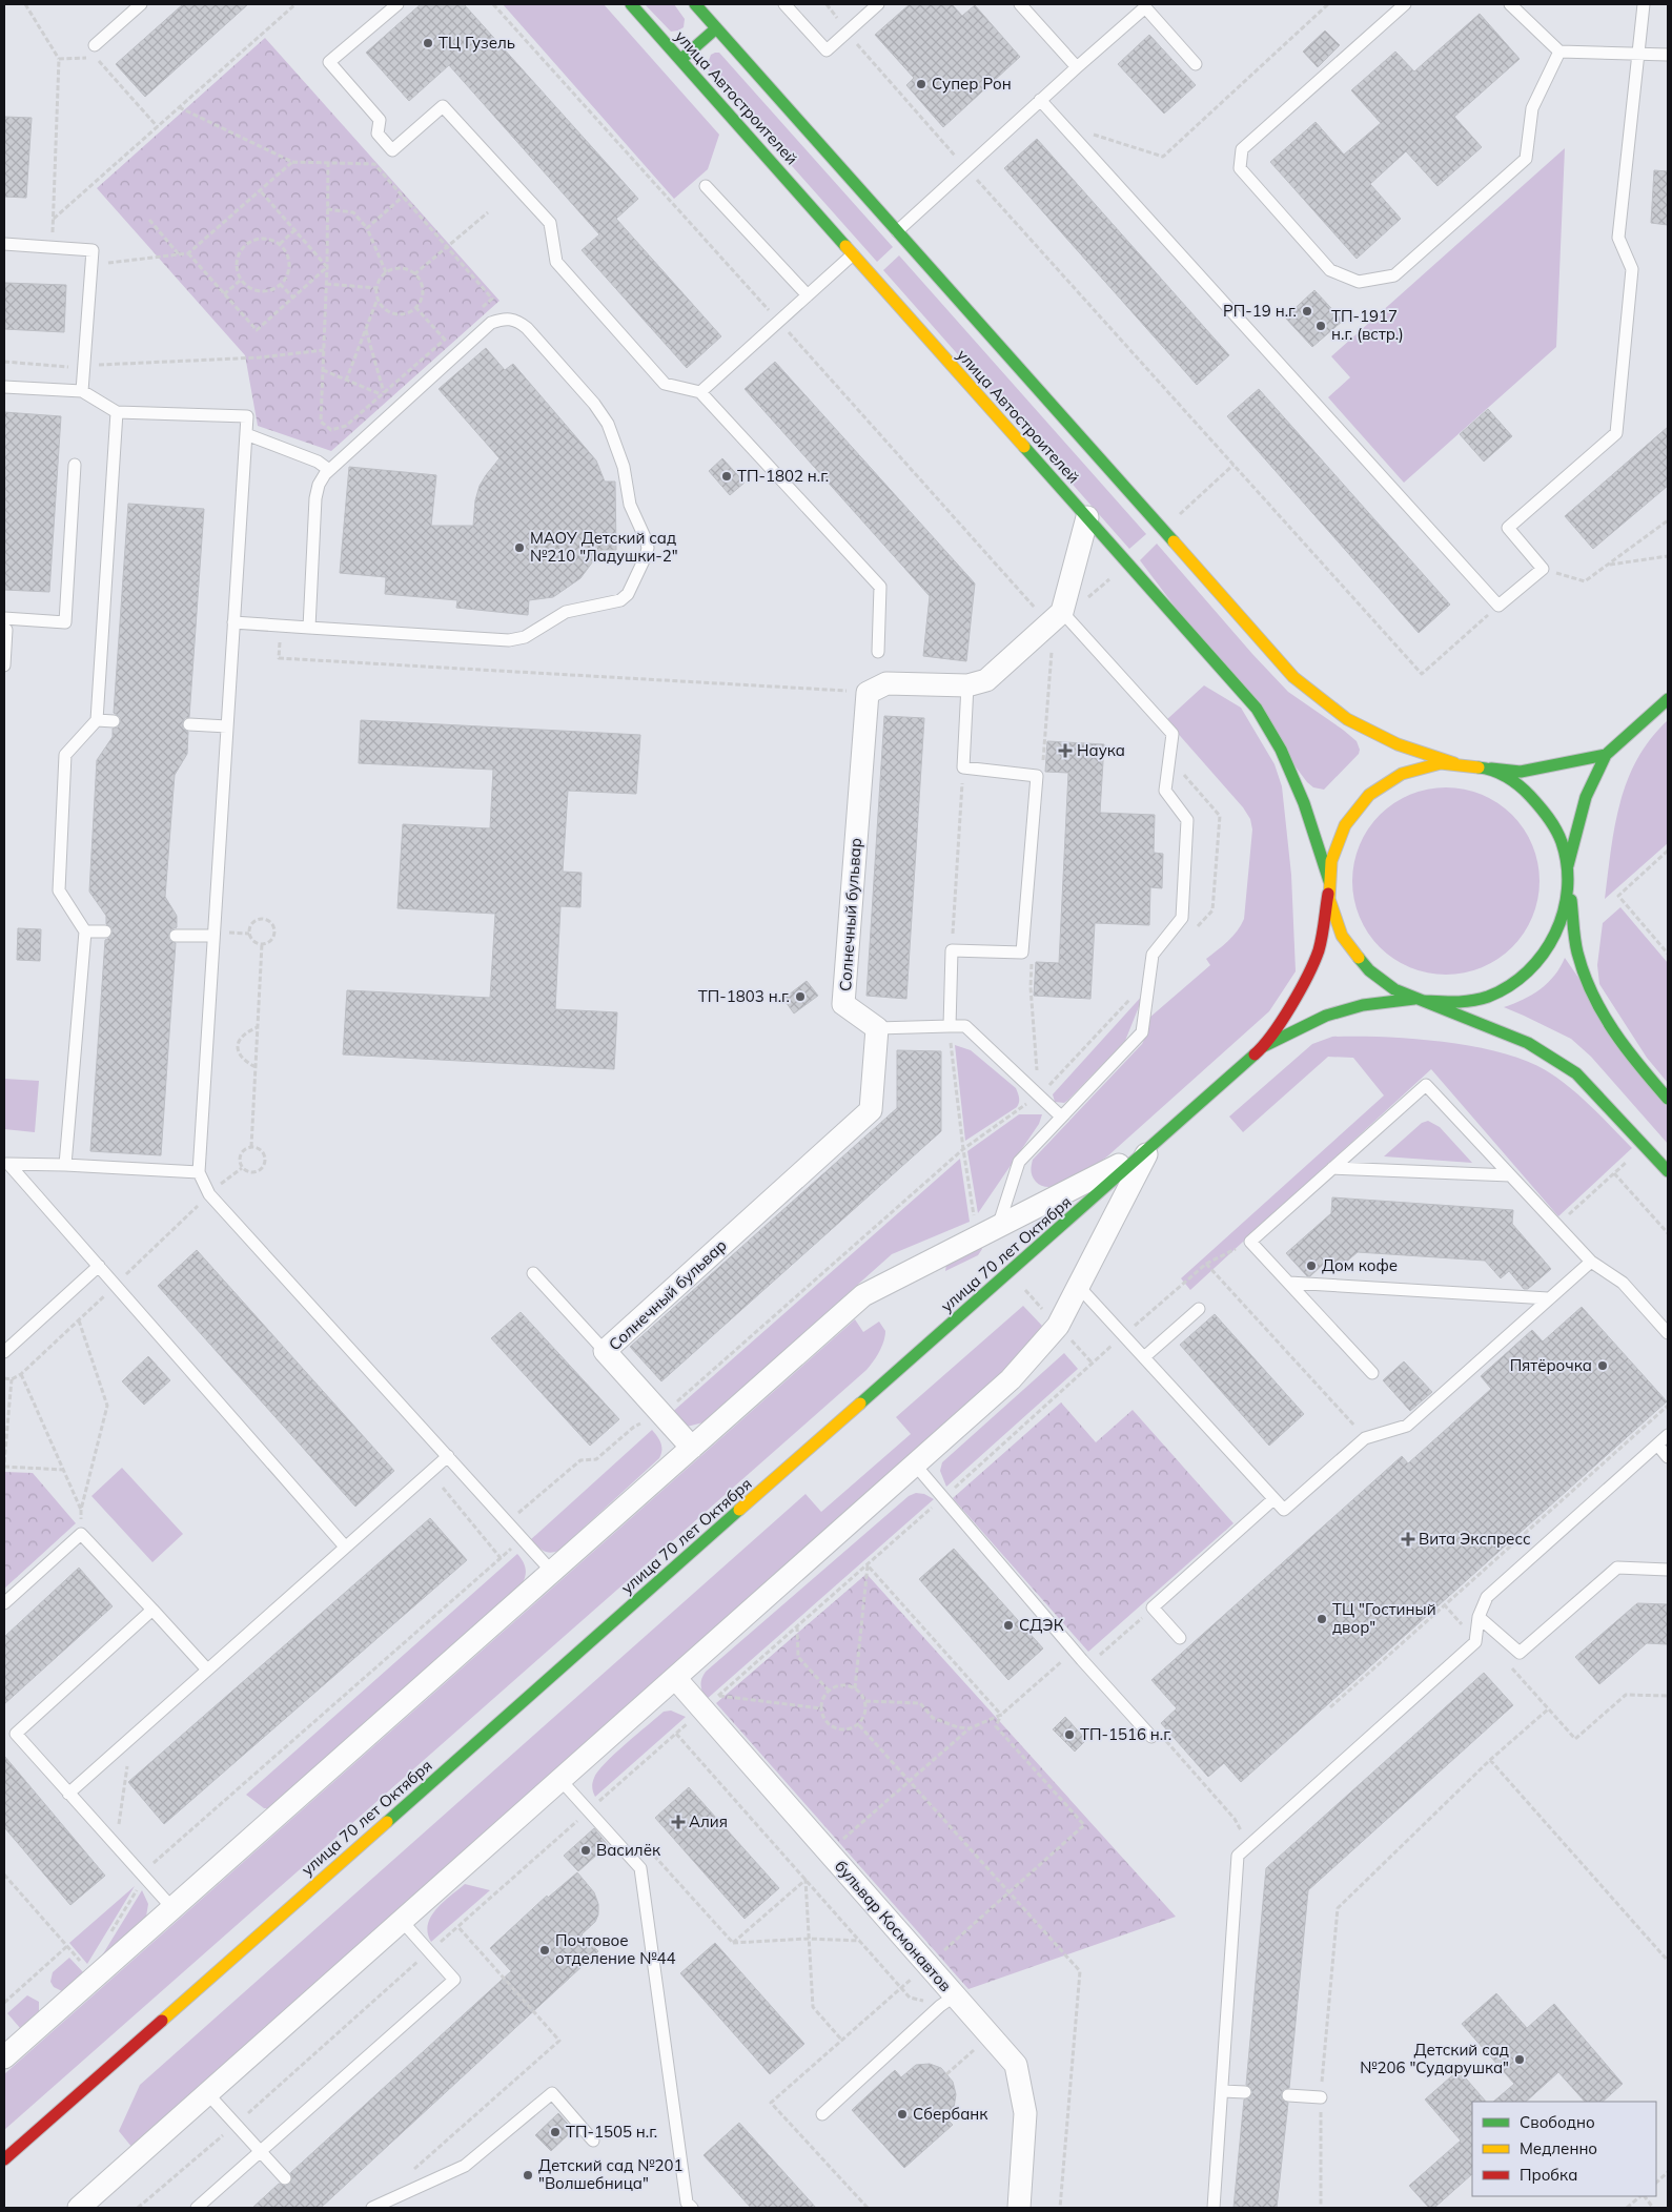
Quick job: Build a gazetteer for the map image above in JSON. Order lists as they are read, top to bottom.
{
  "streets": {
    "main road": ["улица Автостроителей", "улица 70 лет Октября"],
    "street": ["Солнечный бульвар", "бульвар Космонавтов"]
  },
  "places": {
    "other": [
      "ТЦ Гузель",
      "Супер Рон",
      "РП-19 н.г.",
      "ТП-1917 н.г. (встр.)",
      "ТП-1802 н.г.",
      "МАОУ Детский сад №210 \"Ладушки-2\"",
      "ТП-1803 н.г.",
      "Дом кофе",
      "Пятёрочка",
      "ТЦ \"Гостиный двор\"",
      "СДЭК",
      "ТП-1516 н.г.",
      "Василёк",
      "Почтовое отделение №44",
      "Детский сад №206 \"Сударушка\"",
      "Сбербанк",
      "ТП-1505 н.г.",
      "Детский сад №201 \"Волшебница\""
    ],
    "health": ["Наука", "Вита Экспресс", "Алия"]
  },
  "legend": ["Свободно", "Медленно", "Пробка"]
}
